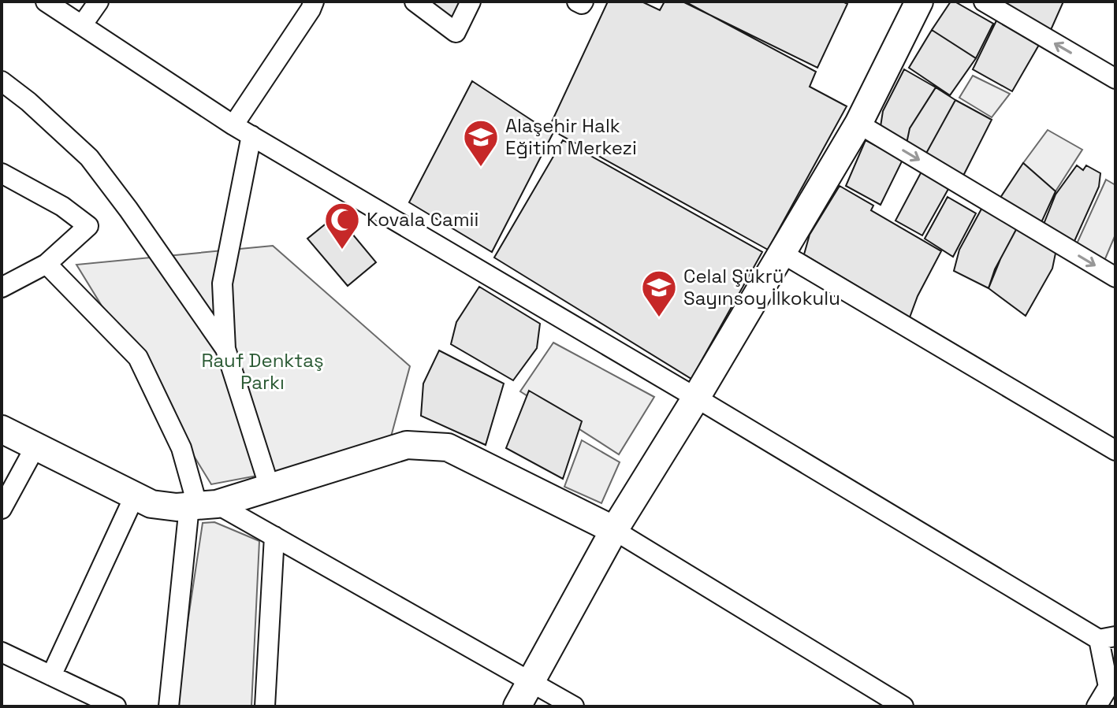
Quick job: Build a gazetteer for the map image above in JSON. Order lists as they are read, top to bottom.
{
  "parks": ["Rauf Denktaş Parkı"],
  "places": {
    "school or university": ["Alaşehir Halk Eğitim Merkezi", "Celal Şükrü Sayınsoy İlkokulu"],
    "mosque": ["Kovala Camii"]
  }
}
